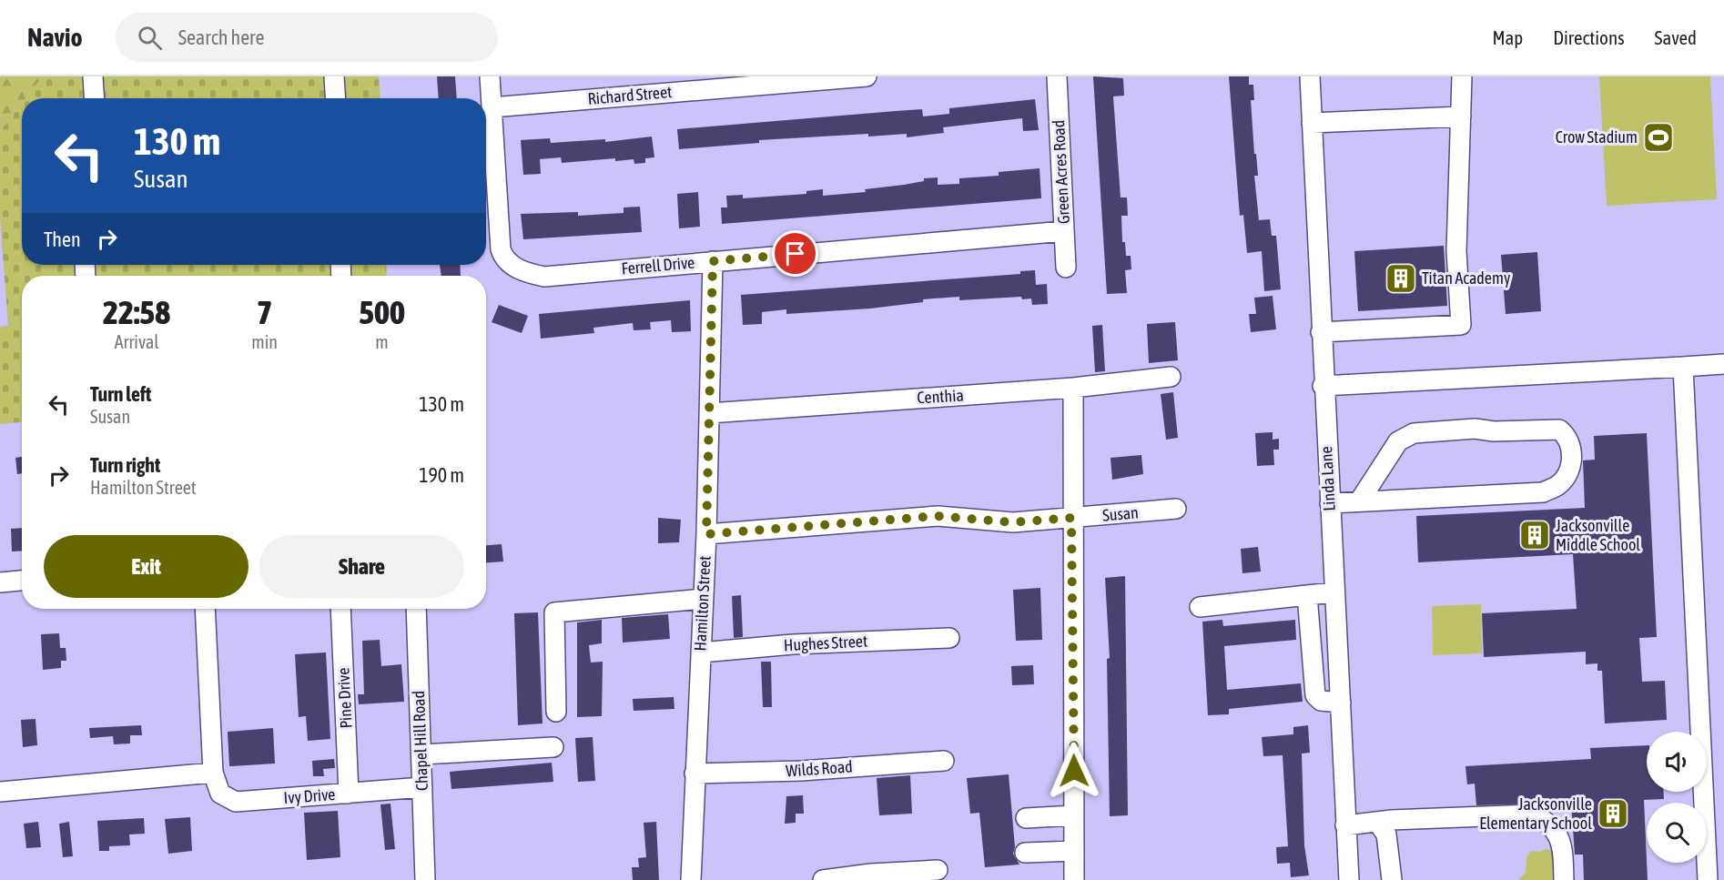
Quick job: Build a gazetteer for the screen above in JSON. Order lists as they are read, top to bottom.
{
  "streets": {
    "street": [
      "Richard Street",
      "Green Acres Road",
      "Ferrell Drive",
      "Centhia",
      "Linda Lane",
      "Susan",
      "Hamilton Street",
      "Hughes Street",
      "Pine Drive",
      "Chapel Hill Road",
      "Wilds Road",
      "Ivy Drive"
    ]
  },
  "crossings": [
    ["Richard Street", "Ferrell Drive"],
    ["Green Acres Road", "Ferrell Drive"],
    ["Ferrell Drive", "Hamilton Street"],
    ["Centhia", "Hamilton Street"],
    ["Susan", "Hamilton Street"],
    ["Hamilton Street", "Hughes Street"],
    ["Hamilton Street", "Wilds Road"],
    ["Pine Drive", "Ivy Drive"],
    ["Chapel Hill Road", "Ivy Drive"]
  ],
  "places": {
    "sports": ["Crow Stadium"],
    "building": ["Titan Academy", "Jacksonville Middle School", "Jacksonville Elementary School"]
  },
  "page": {
    "header": "Navio",
    "search": "Search here",
    "nav": ["Map", "Directions", "Saved"],
    "turn": ["130 m", "Susan"],
    "then": "Then",
    "eta": [
      "22:58",
      "Arrival",
      "7",
      "min",
      "500",
      "m"
    ],
    "list": [
      {
        "name": "Turn left",
        "note": "Susan",
        "value": "130 m"
      },
      {
        "name": "Turn right",
        "note": "Hamilton Street",
        "value": "190 m"
      }
    ],
    "buttons": ["Exit", "Share"]
  }
}
